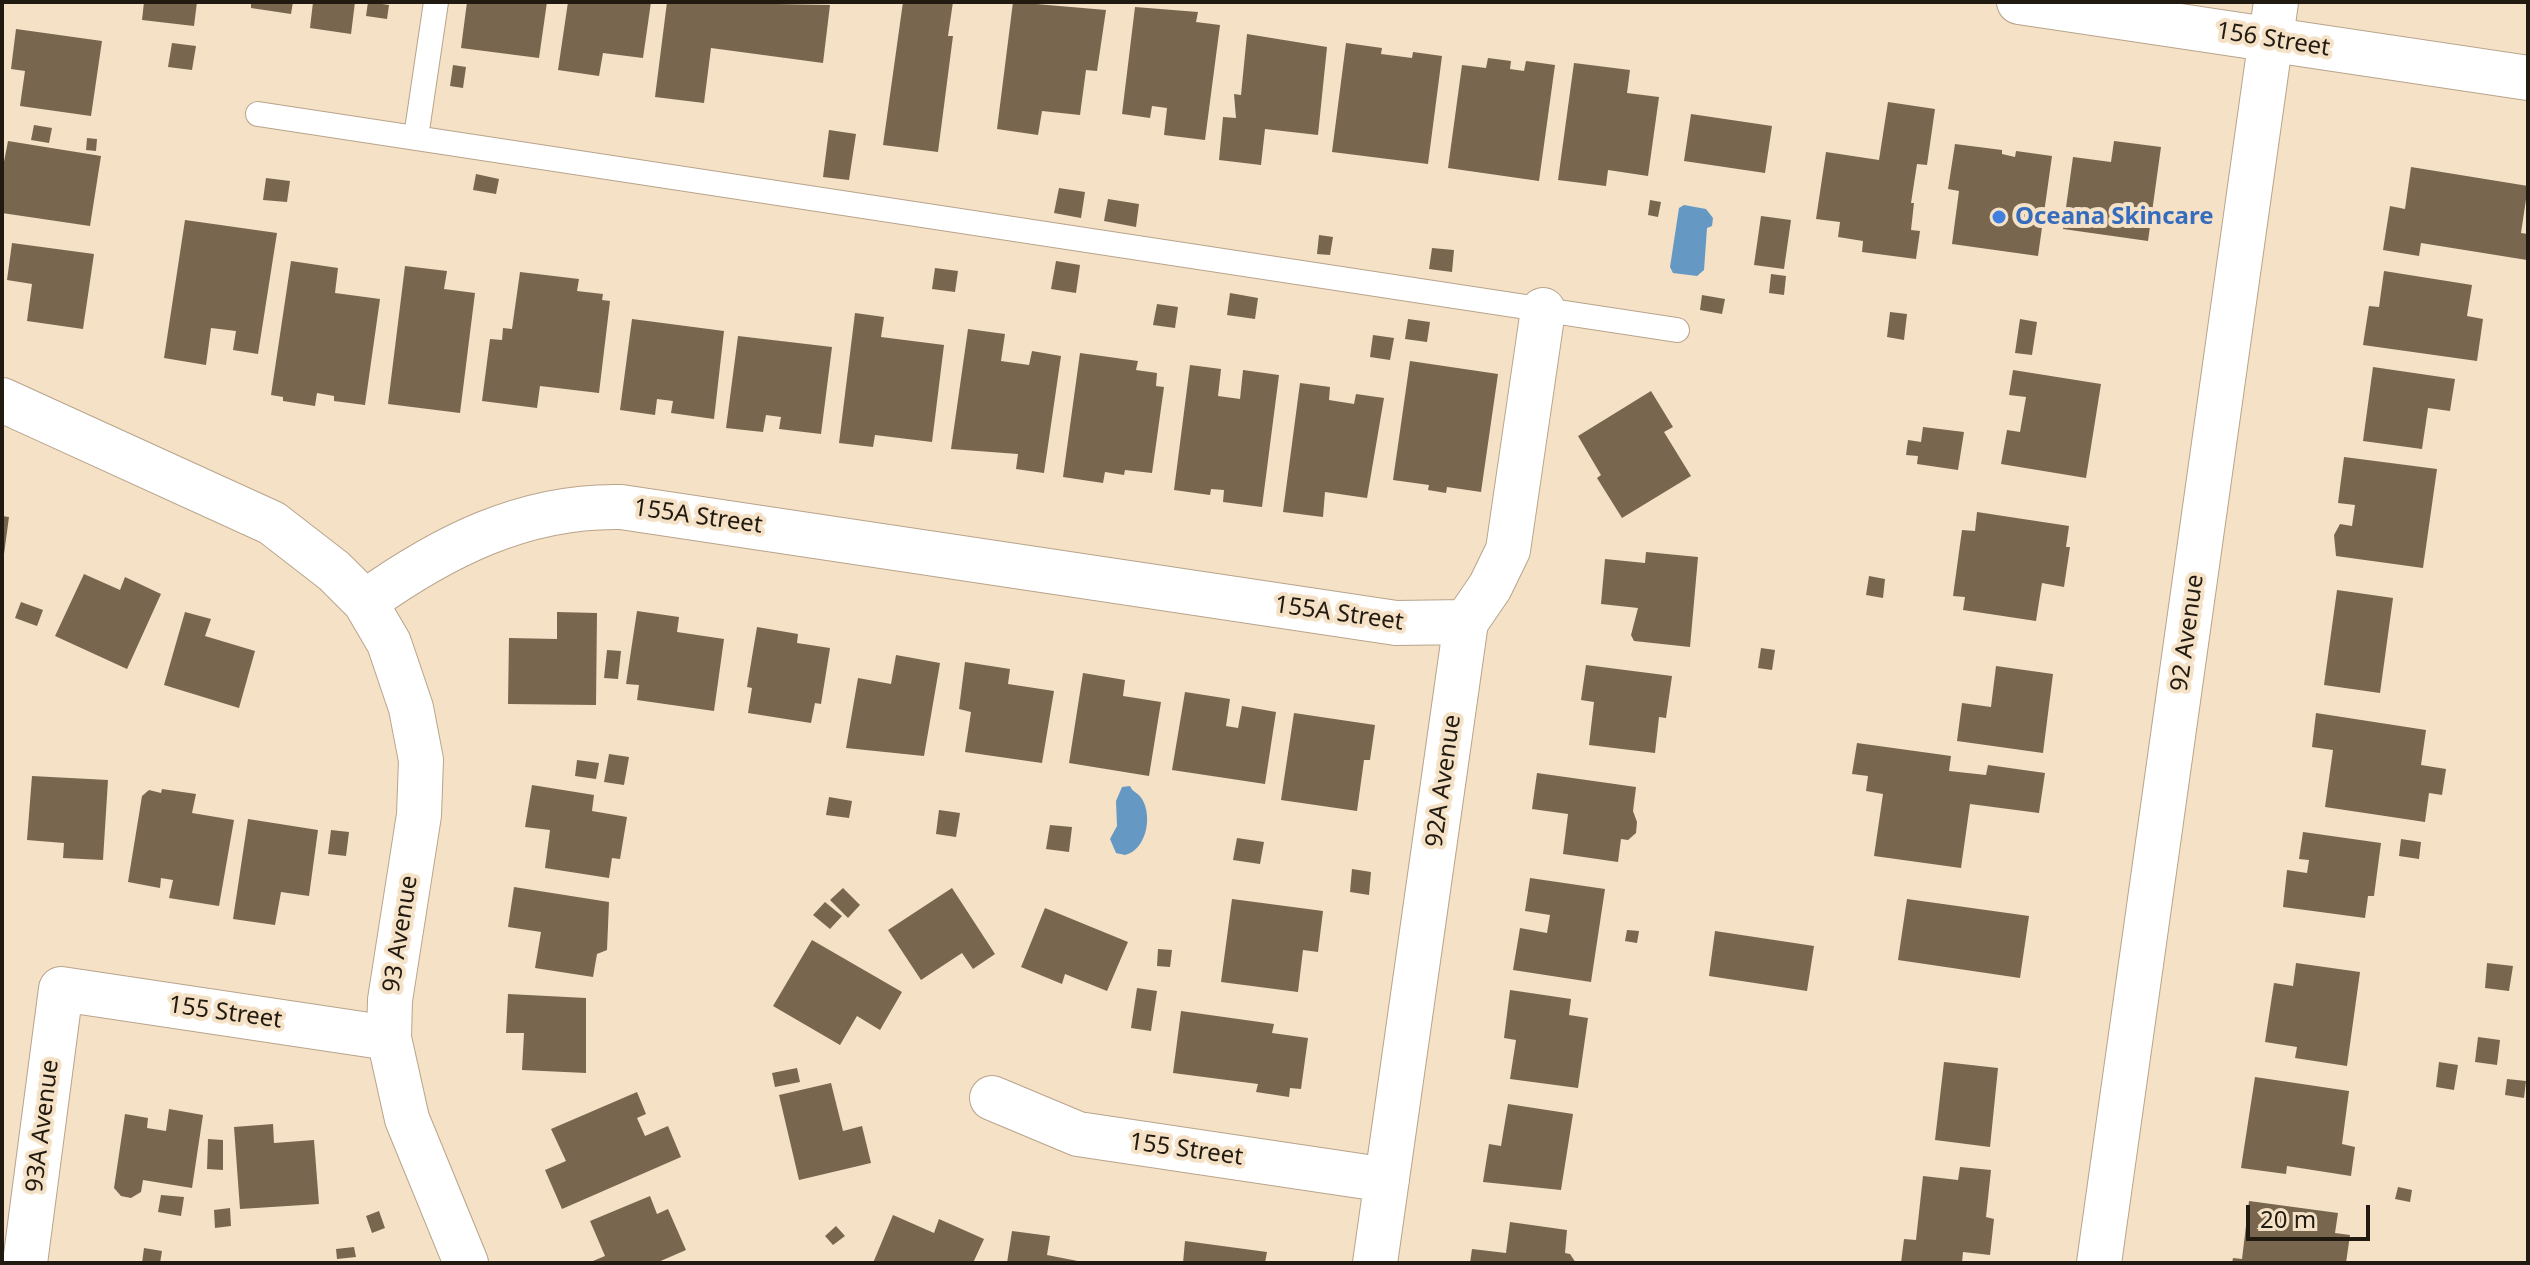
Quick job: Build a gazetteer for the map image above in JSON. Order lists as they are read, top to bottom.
{
  "streets": {
    "street": [
      "156 Street",
      "155A Street",
      "92 Avenue",
      "92A Avenue",
      "93 Avenue",
      "155 Street",
      "93A Avenue"
    ]
  },
  "crossings": [
    ["156 Street", "92 Avenue"],
    ["155A Street", "92A Avenue"],
    ["155A Street", "93 Avenue"],
    ["92A Avenue", "155 Street"],
    ["93 Avenue", "155 Street"],
    ["155 Street", "93A Avenue"]
  ],
  "places": ["Oceana Skincare"],
  "scale_bar": "20 m"
}
